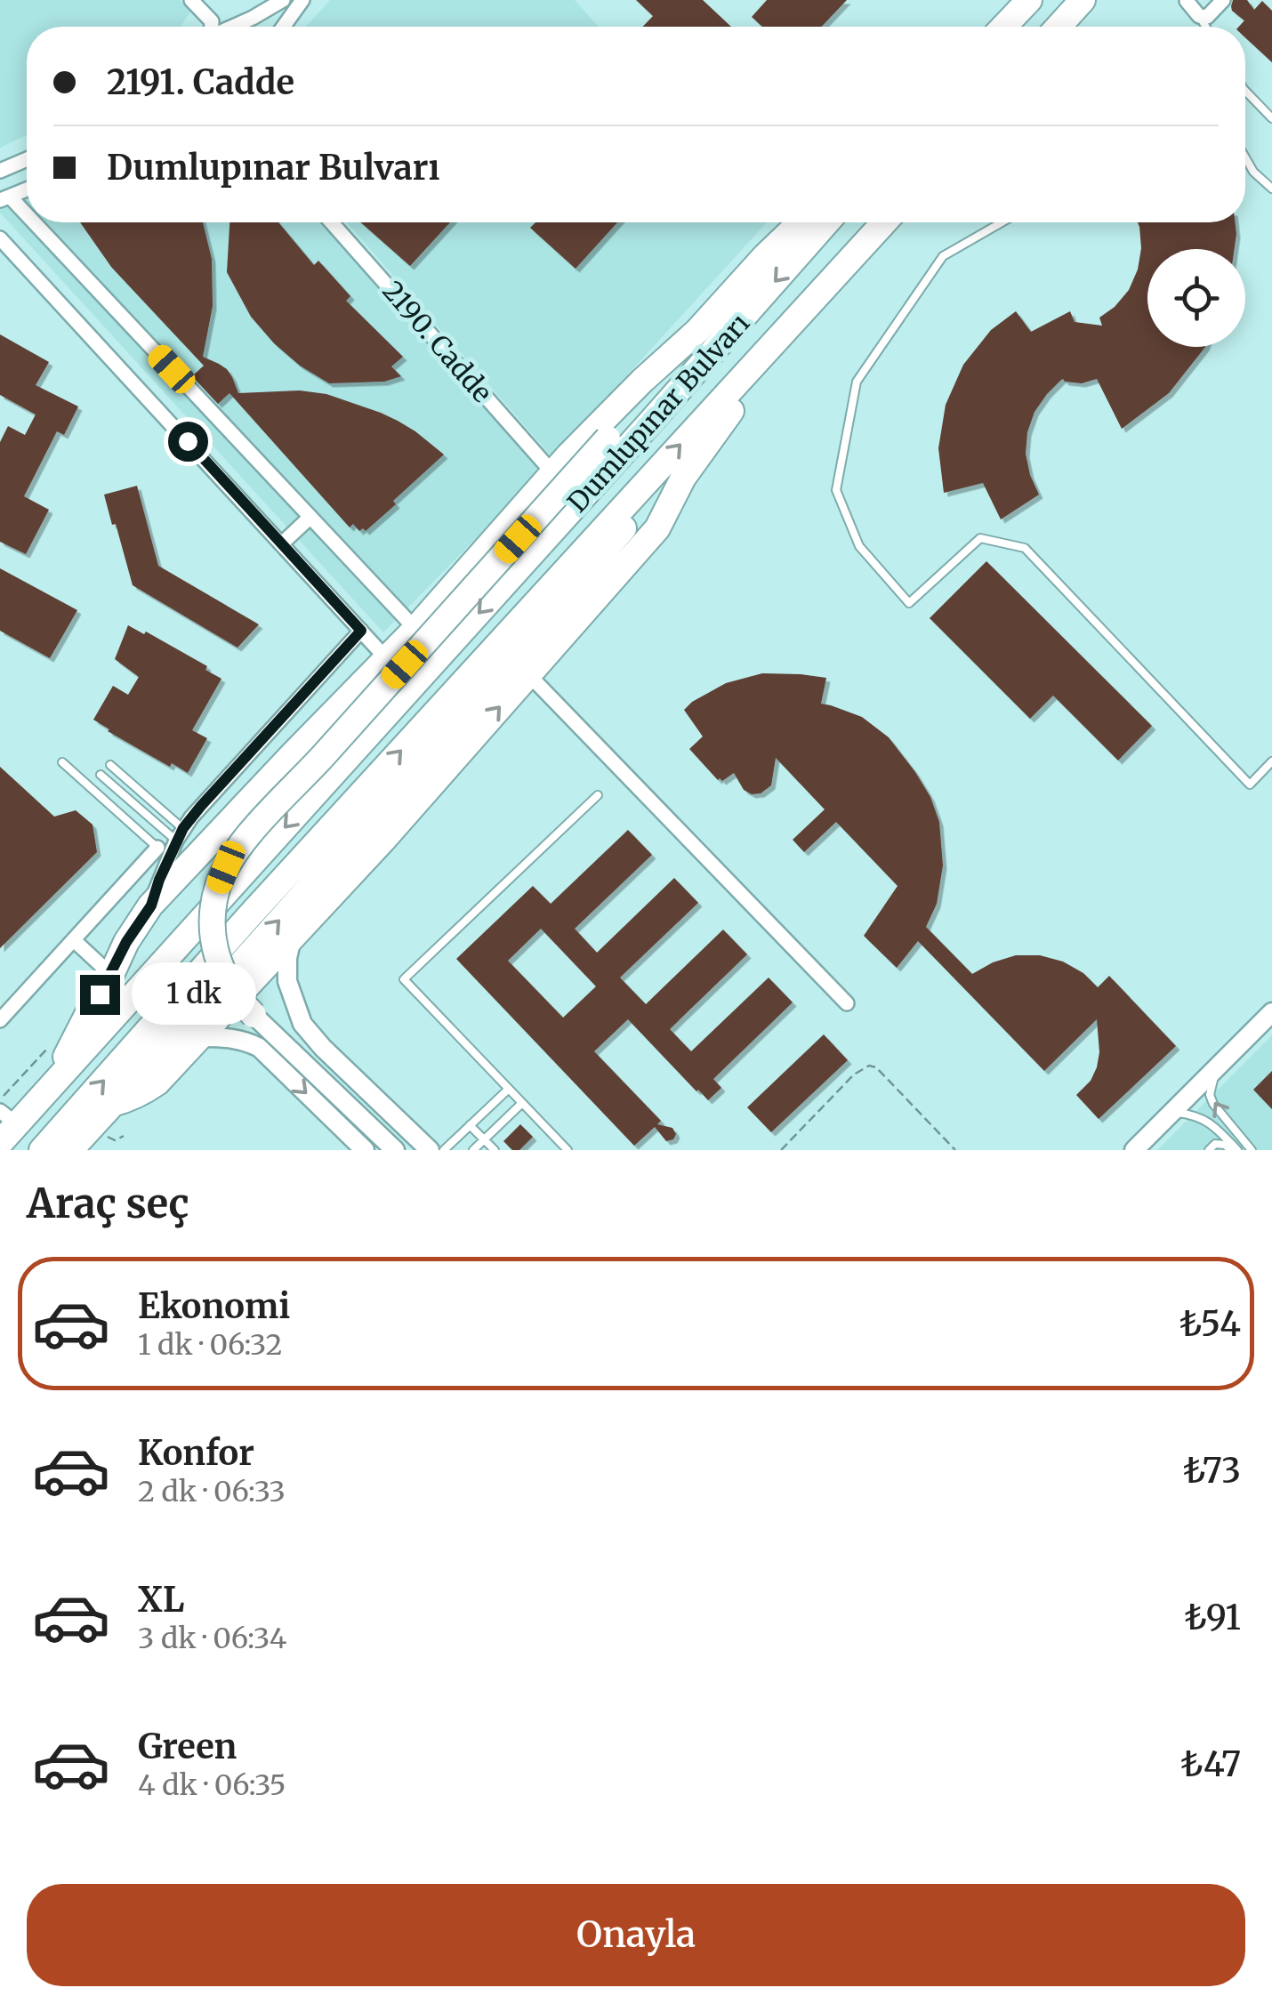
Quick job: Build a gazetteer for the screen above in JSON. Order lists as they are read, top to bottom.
{
  "streets": {
    "highway": ["Dumlupınar Bulvarı"],
    "street": ["2190. Cadde"]
  },
  "crossings": [
    ["2190. Cadde", "Dumlupınar Bulvarı"]
  ],
  "page": {
    "banner": ["2191. Cadde", "Dumlupınar Bulvarı"],
    "bubble": "1 dk",
    "heading": "Araç seç",
    "list": [
      {
        "name": "Ekonomi",
        "note": "1 dk · 06:32",
        "value": "₺54"
      },
      {
        "name": "Konfor",
        "note": "2 dk · 06:33",
        "value": "₺73"
      },
      {
        "name": "XL",
        "note": "3 dk · 06:34",
        "value": "₺91"
      },
      {
        "name": "Green",
        "note": "4 dk · 06:35",
        "value": "₺47"
      }
    ],
    "buttons": "Onayla"
  }
}
